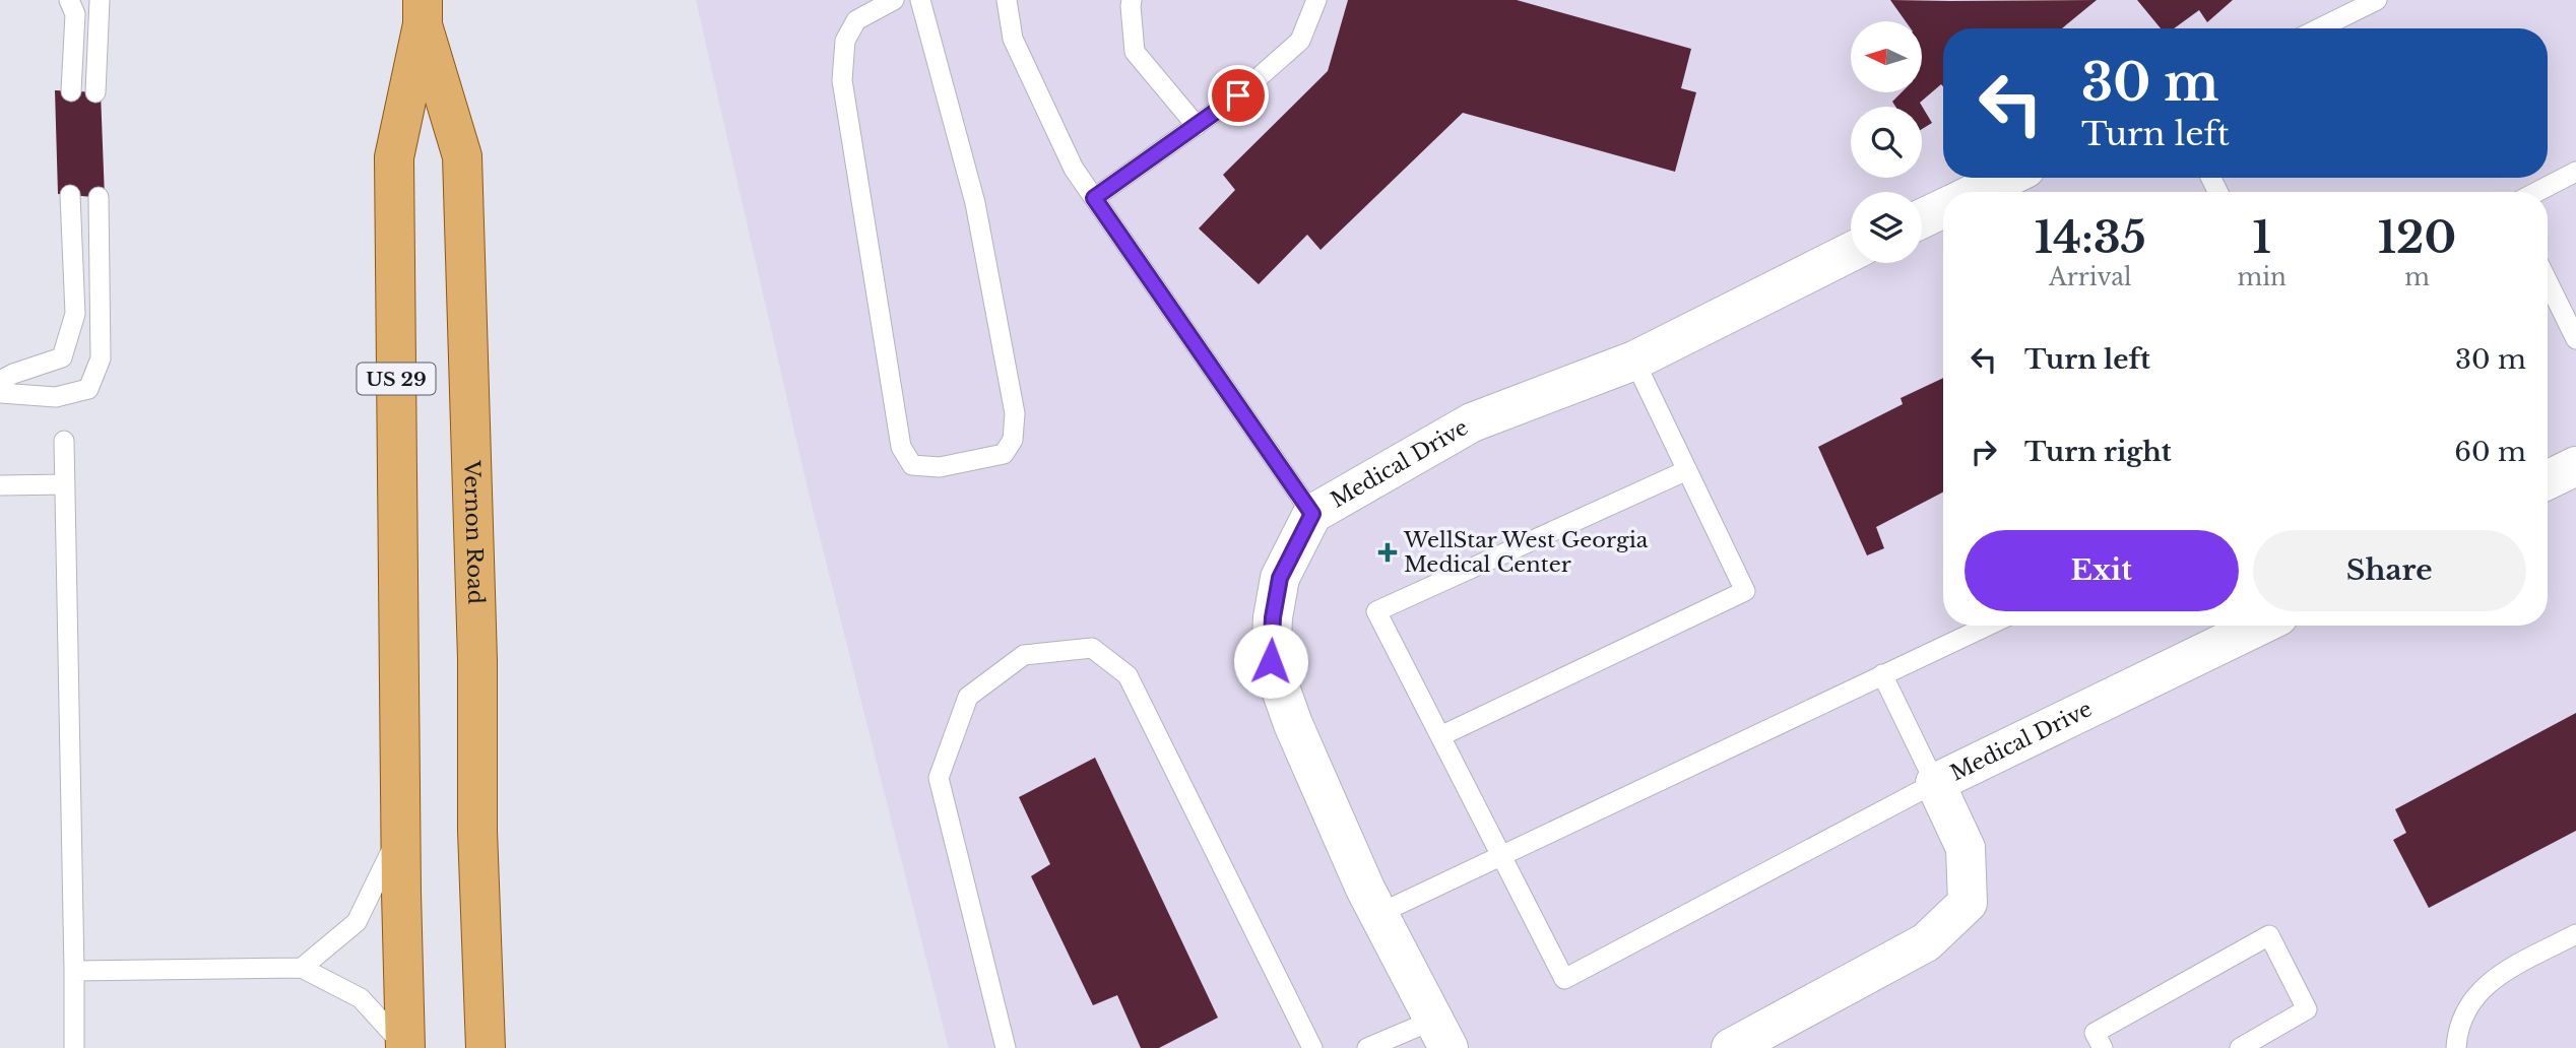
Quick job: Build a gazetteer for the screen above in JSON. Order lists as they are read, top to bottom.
{
  "streets": {
    "main road": ["US 29", "Vernon Road"],
    "street": ["Medical Drive"]
  },
  "places": {
    "health": ["WellStar West Georgia Medical Center"]
  },
  "north": "left",
  "page": {
    "turn": ["30 m", "Turn left"],
    "eta": [
      "14:35",
      "Arrival",
      "1",
      "min",
      "120",
      "m"
    ],
    "list": [
      {
        "name": "Turn left",
        "value": "30 m"
      },
      {
        "name": "Turn right",
        "value": "60 m"
      }
    ],
    "buttons": ["Exit", "Share"]
  }
}
